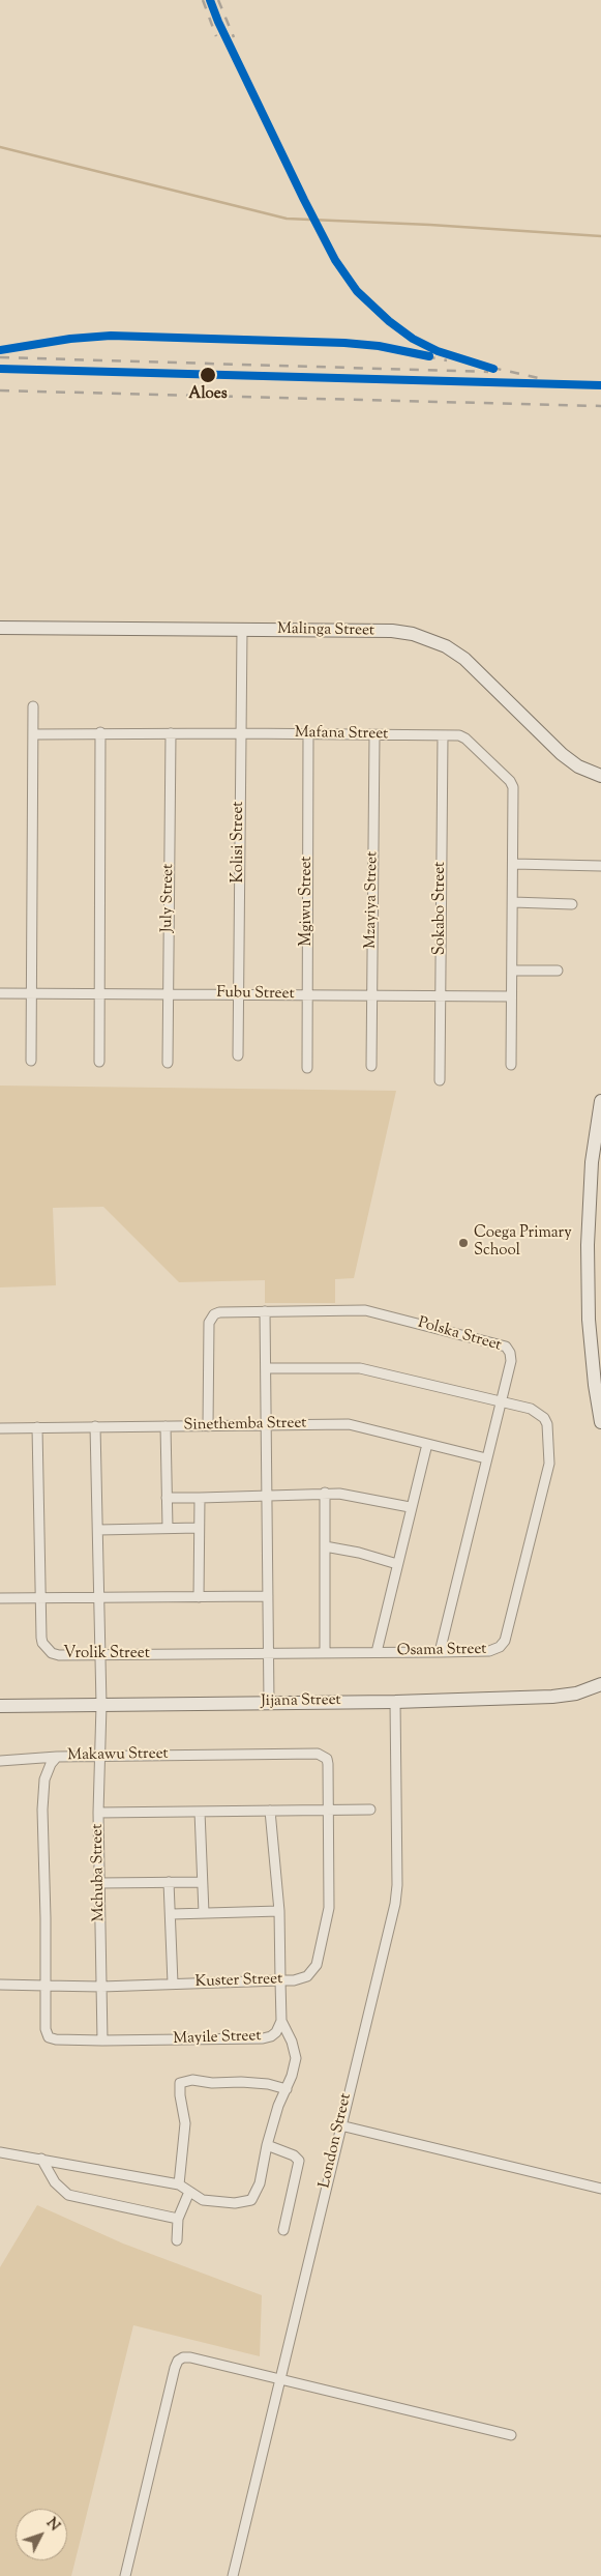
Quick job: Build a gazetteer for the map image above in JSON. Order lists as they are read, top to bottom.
{
  "streets": {
    "street": [
      "Malinga Street",
      "Mafana Street",
      "Kolisi Street",
      "July Street",
      "Mzayiya Street",
      "Mgiwu Street",
      "Sokabo Street",
      "Fubu Street",
      "Polska Street",
      "Sinethemba Street",
      "Osama Street",
      "Vrolik Street",
      "Jijana Street",
      "Makawu Street",
      "Mchuba Street",
      "Kuster Street",
      "Mayile Street",
      "London Street"
    ]
  },
  "crossings": [
    ["Malinga Street", "Kolisi Street"],
    ["Mafana Street", "Kolisi Street"],
    ["Mafana Street", "July Street"],
    ["Mafana Street", "Mzayiya Street"],
    ["Mafana Street", "Mgiwu Street"],
    ["Mafana Street", "Sokabo Street"],
    ["Mafana Street", "Fubu Street"],
    ["Kolisi Street", "Fubu Street"],
    ["July Street", "Fubu Street"],
    ["Mzayiya Street", "Fubu Street"],
    ["Mgiwu Street", "Fubu Street"],
    ["Sokabo Street", "Fubu Street"],
    ["Polska Street", "Sinethemba Street"],
    ["Polska Street", "Osama Street"],
    ["Sinethemba Street", "Vrolik Street"],
    ["Sinethemba Street", "Mchuba Street"],
    ["Osama Street", "Vrolik Street"],
    ["Vrolik Street", "Mchuba Street"],
    ["Jijana Street", "Mchuba Street"],
    ["Jijana Street", "London Street"],
    ["Makawu Street", "Mchuba Street"],
    ["Makawu Street", "Kuster Street"],
    ["Makawu Street", "Mayile Street"],
    ["Mchuba Street", "Kuster Street"],
    ["Mchuba Street", "Mayile Street"],
    ["Kuster Street", "Mayile Street"]
  ],
  "places": ["Aloes", "Coega Primary School"],
  "north": "top right"
}
